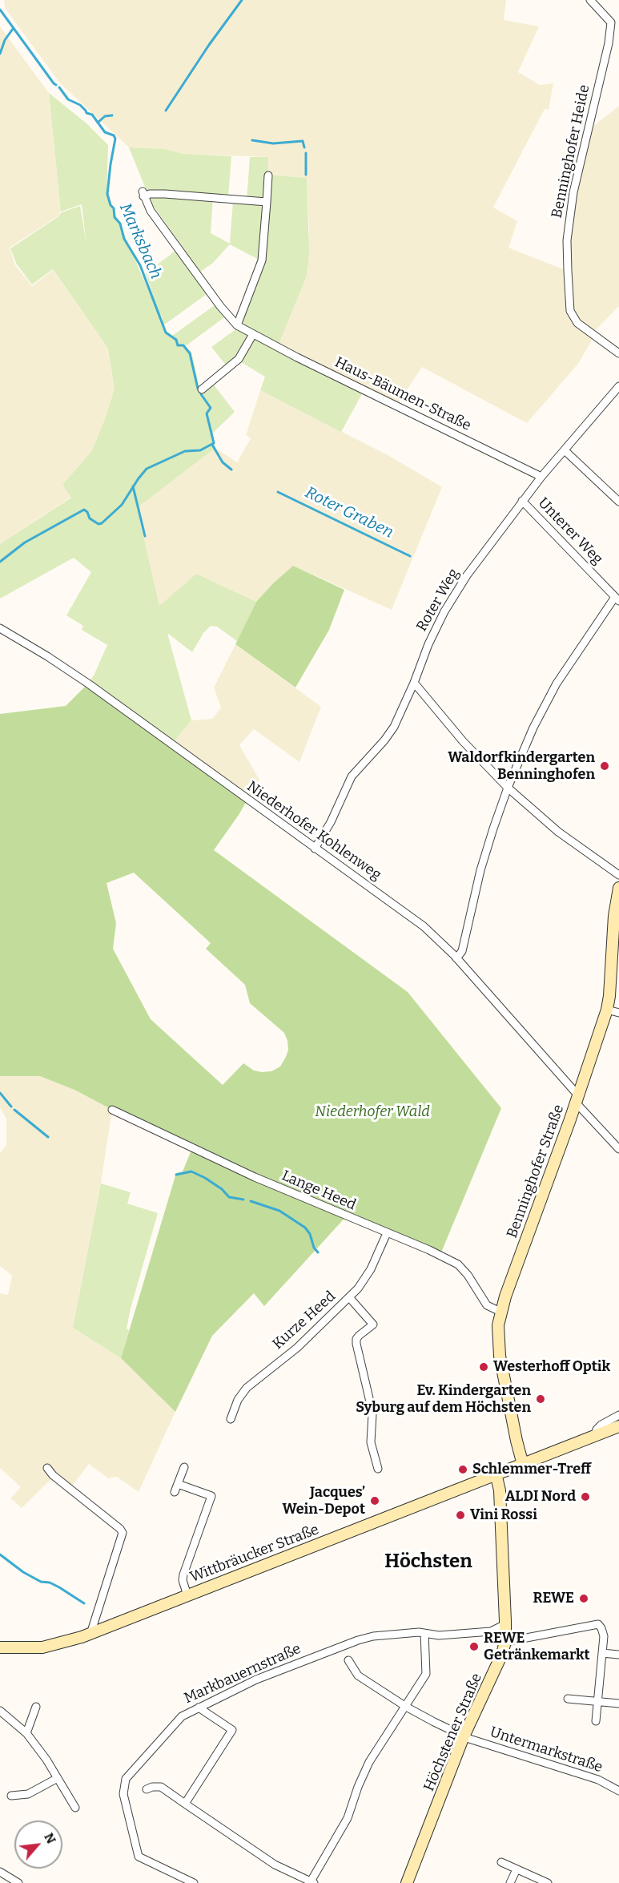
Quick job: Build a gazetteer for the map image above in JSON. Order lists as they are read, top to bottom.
{
  "streets": {
    "main road": ["Benninghofer Straße", "Wittbräucker Straße", "Höchstener Straße"],
    "street": [
      "Benninghofer Heide",
      "Haus-Bäumen-Straße",
      "Unterer Weg",
      "Roter Weg",
      "Niederhofer Kohlenweg",
      "Lange Heed",
      "Kurze Heed",
      "Markbauernstraße",
      "Untermarkstraße"
    ]
  },
  "crossings": [
    ["Haus-Bäumen-Straße", "Roter Weg"],
    ["Unterer Weg", "Roter Weg"],
    ["Roter Weg", "Niederhofer Kohlenweg"],
    ["Niederhofer Kohlenweg", "Benninghofer Straße"],
    ["Benninghofer Straße", "Lange Heed"],
    ["Benninghofer Straße", "Wittbräucker Straße"],
    ["Lange Heed", "Kurze Heed"],
    ["Wittbräucker Straße", "Höchstener Straße"],
    ["Markbauernstraße", "Höchstener Straße"],
    ["Höchstener Straße", "Untermarkstraße"]
  ],
  "districts": ["Höchsten"],
  "water": ["Marksbach", "Roter Graben"],
  "parks": ["Niederhofer Wald"],
  "places": [
    "Waldorfkindergarten Benninghofen",
    "Westerhoff Optik",
    "Ev. Kindergarten Syburg auf dem Höchsten",
    "Schlemmer-Treff",
    "ALDI Nord",
    "Jacques’ Wein-Depot",
    "Vini Rossi",
    "REWE",
    "REWE Getränkemarkt"
  ],
  "north": "top right"
}
